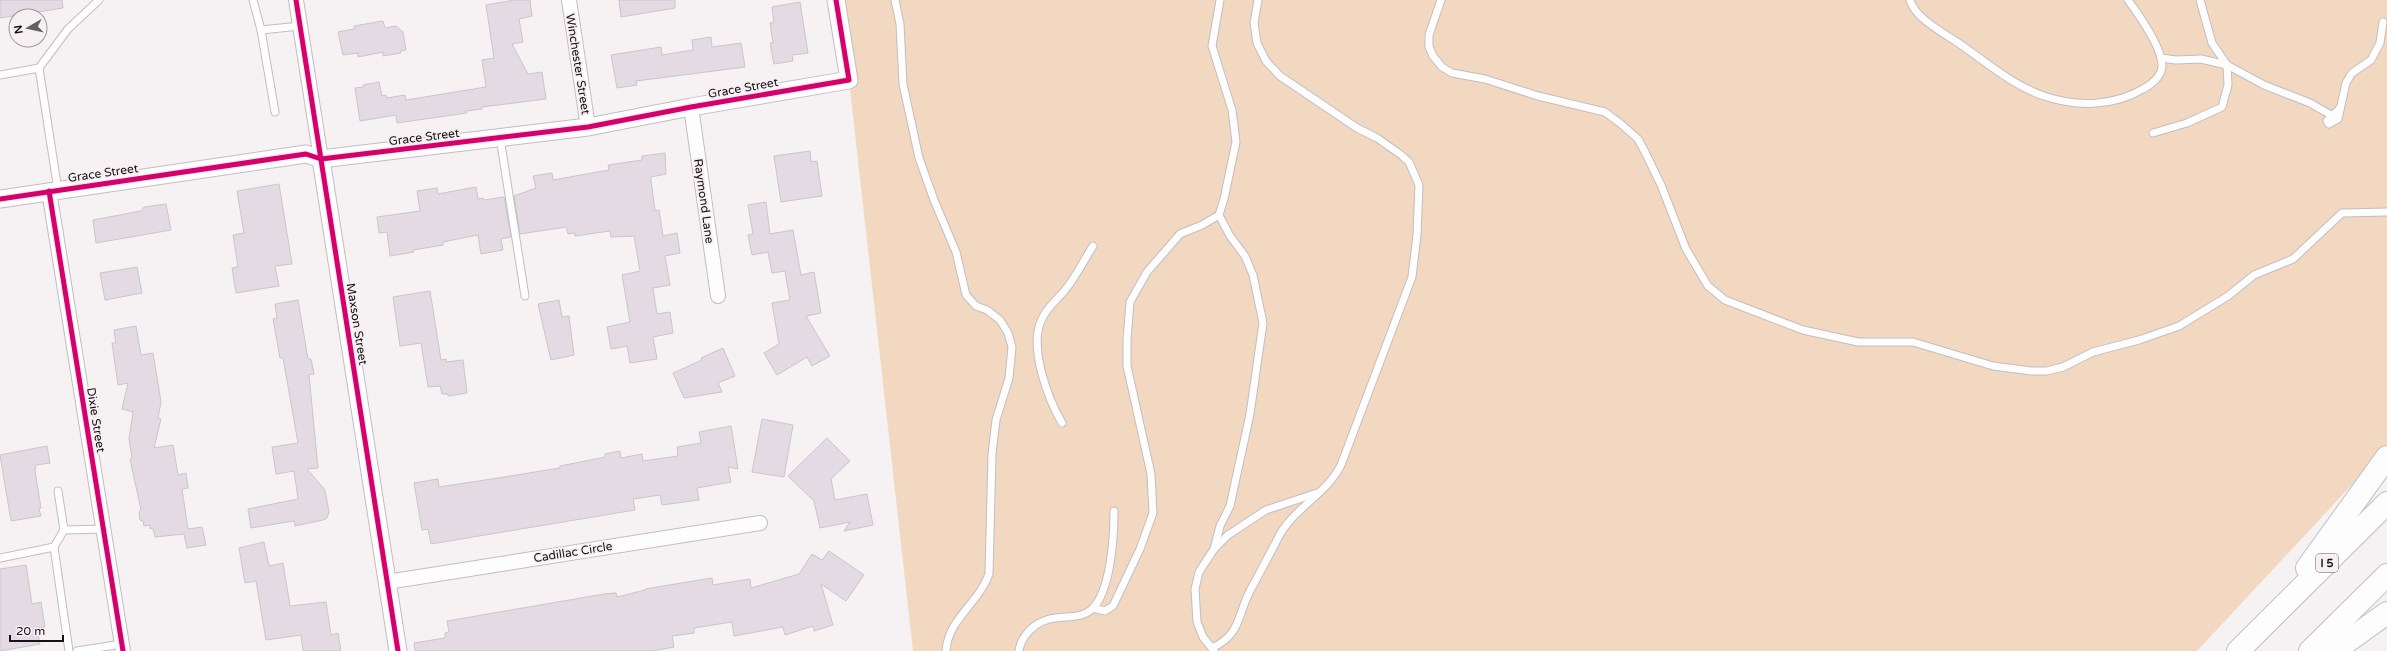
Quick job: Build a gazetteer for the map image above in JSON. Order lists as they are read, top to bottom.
{
  "streets": {
    "highway": ["I 5"],
    "street": [
      "Winchester Street",
      "Grace Street",
      "Raymond Lane",
      "Maxson Street",
      "Dixie Street",
      "Cadillac Circle"
    ]
  },
  "crossings": [
    ["Winchester Street", "Grace Street"],
    ["Grace Street", "Raymond Lane"],
    ["Grace Street", "Maxson Street"],
    ["Grace Street", "Dixie Street"],
    ["Maxson Street", "Cadillac Circle"]
  ],
  "scale_bar": "20 m",
  "north": "left"
}
